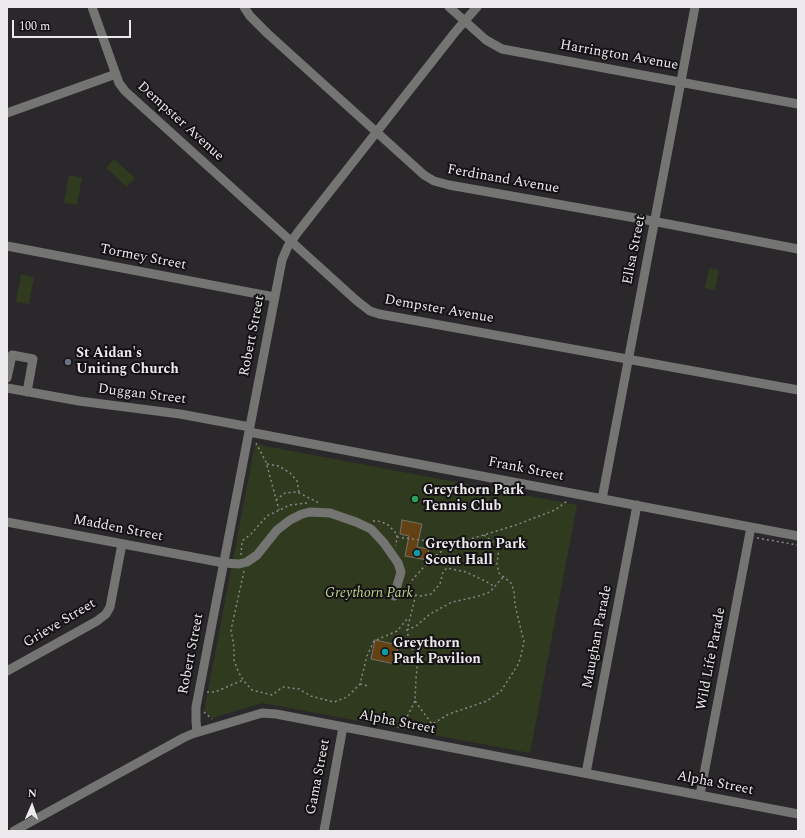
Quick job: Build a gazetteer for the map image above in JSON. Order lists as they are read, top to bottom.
{
  "streets": {
    "street": [
      "Harrington Avenue",
      "Dempster Avenue",
      "Ferdinand Avenue",
      "Ellsa Street",
      "Tormey Street",
      "Robert Street",
      "Duggan Street",
      "Frank Street",
      "Madden Street",
      "Grieve Street",
      "Maughan Parade",
      "Wild Life Parade",
      "Alpha Street",
      "Gama Street"
    ]
  },
  "crossings": [
    ["Harrington Avenue", "Ellsa Street"],
    ["Harrington Avenue", "Robert Street"],
    ["Dempster Avenue", "Ellsa Street"],
    ["Dempster Avenue", "Robert Street"],
    ["Ferdinand Avenue", "Ellsa Street"],
    ["Ferdinand Avenue", "Robert Street"],
    ["Ellsa Street", "Frank Street"],
    ["Tormey Street", "Robert Street"],
    ["Robert Street", "Duggan Street"],
    ["Robert Street", "Frank Street"],
    ["Robert Street", "Madden Street"],
    ["Robert Street", "Alpha Street"],
    ["Duggan Street", "Frank Street"],
    ["Frank Street", "Maughan Parade"],
    ["Frank Street", "Wild Life Parade"],
    ["Madden Street", "Grieve Street"],
    ["Maughan Parade", "Alpha Street"],
    ["Wild Life Parade", "Alpha Street"],
    ["Alpha Street", "Gama Street"]
  ],
  "parks": ["Greythorn Park"],
  "places": [
    "St Aidan's Uniting Church",
    "Greythorn Park Tennis Club",
    "Greythorn Park Scout Hall",
    "Greythorn Park Pavilion"
  ],
  "scale_bar": "100 m",
  "north": "top"
}
